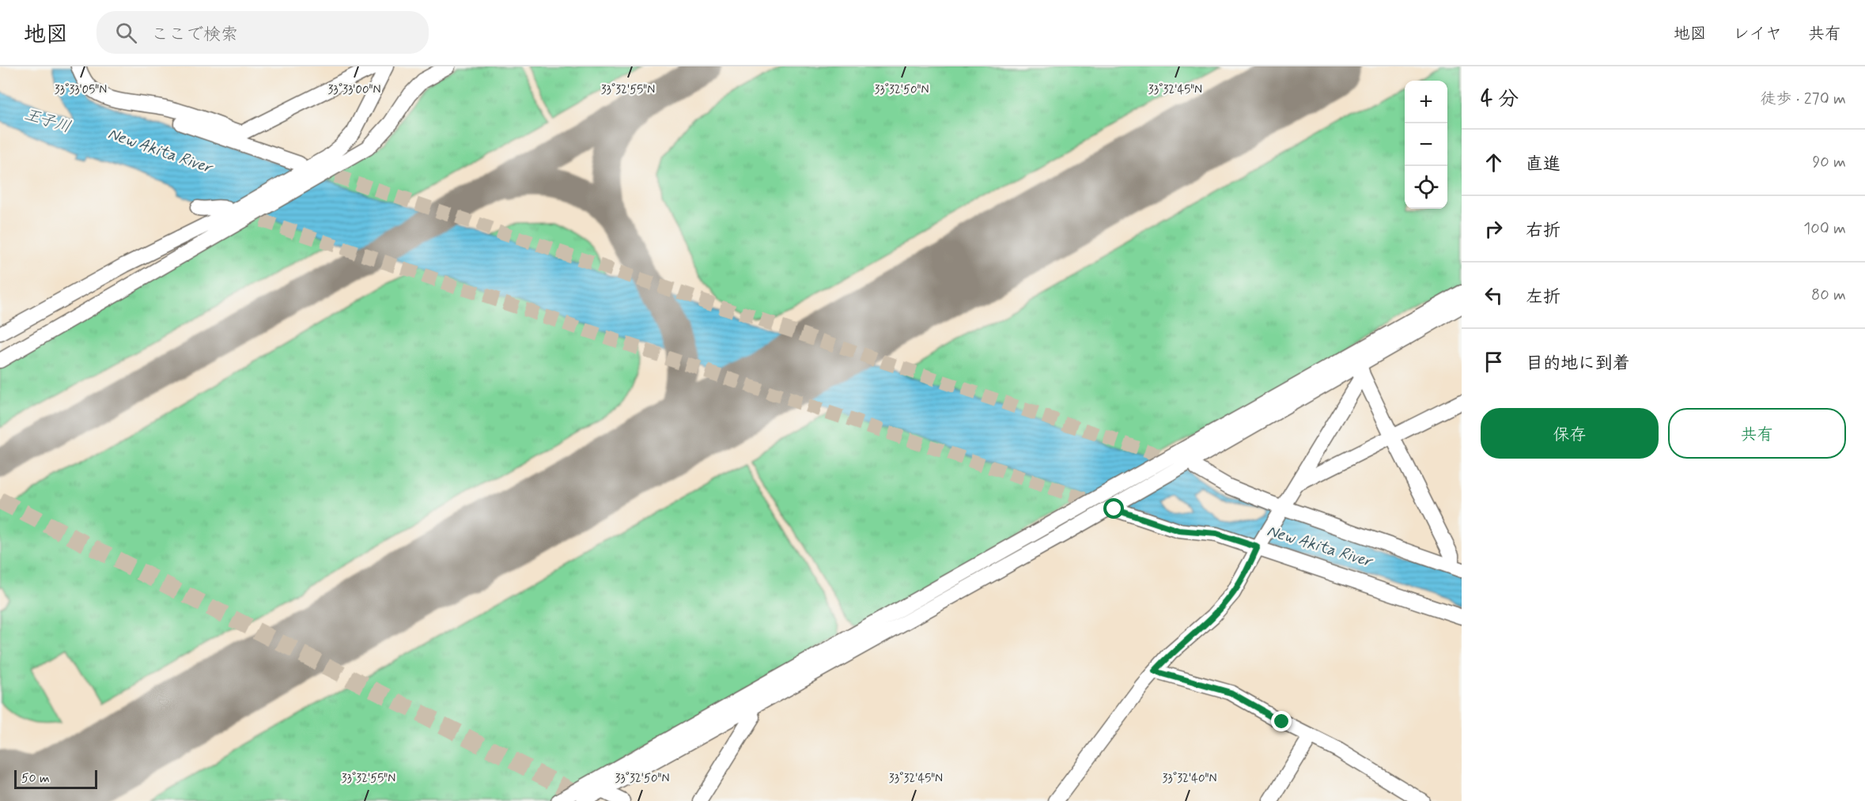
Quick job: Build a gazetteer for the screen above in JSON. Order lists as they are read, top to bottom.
{
  "water": ["王子川", "New Akita River"],
  "scale_bar": "50 m",
  "page": {
    "header": "地図",
    "search": "ここで検索",
    "nav": ["地図", "レイヤ", "共有"],
    "heading": ["4 分", "徒歩 · 270 m"],
    "map_buttons": ["+", "−"],
    "list": [
      ["直進", "90 m"],
      ["右折", "100 m"],
      ["左折", "80 m"],
      "目的地に到着"
    ],
    "buttons": ["保存", "共有"],
    "scale": "50 m"
  },
  "coordinates": [
    "33°33'05\"N",
    "33°33'00\"N",
    "33°32'55\"N",
    "33°32'50\"N",
    "33°32'45\"N",
    "33°32'40\"N"
  ]
}
